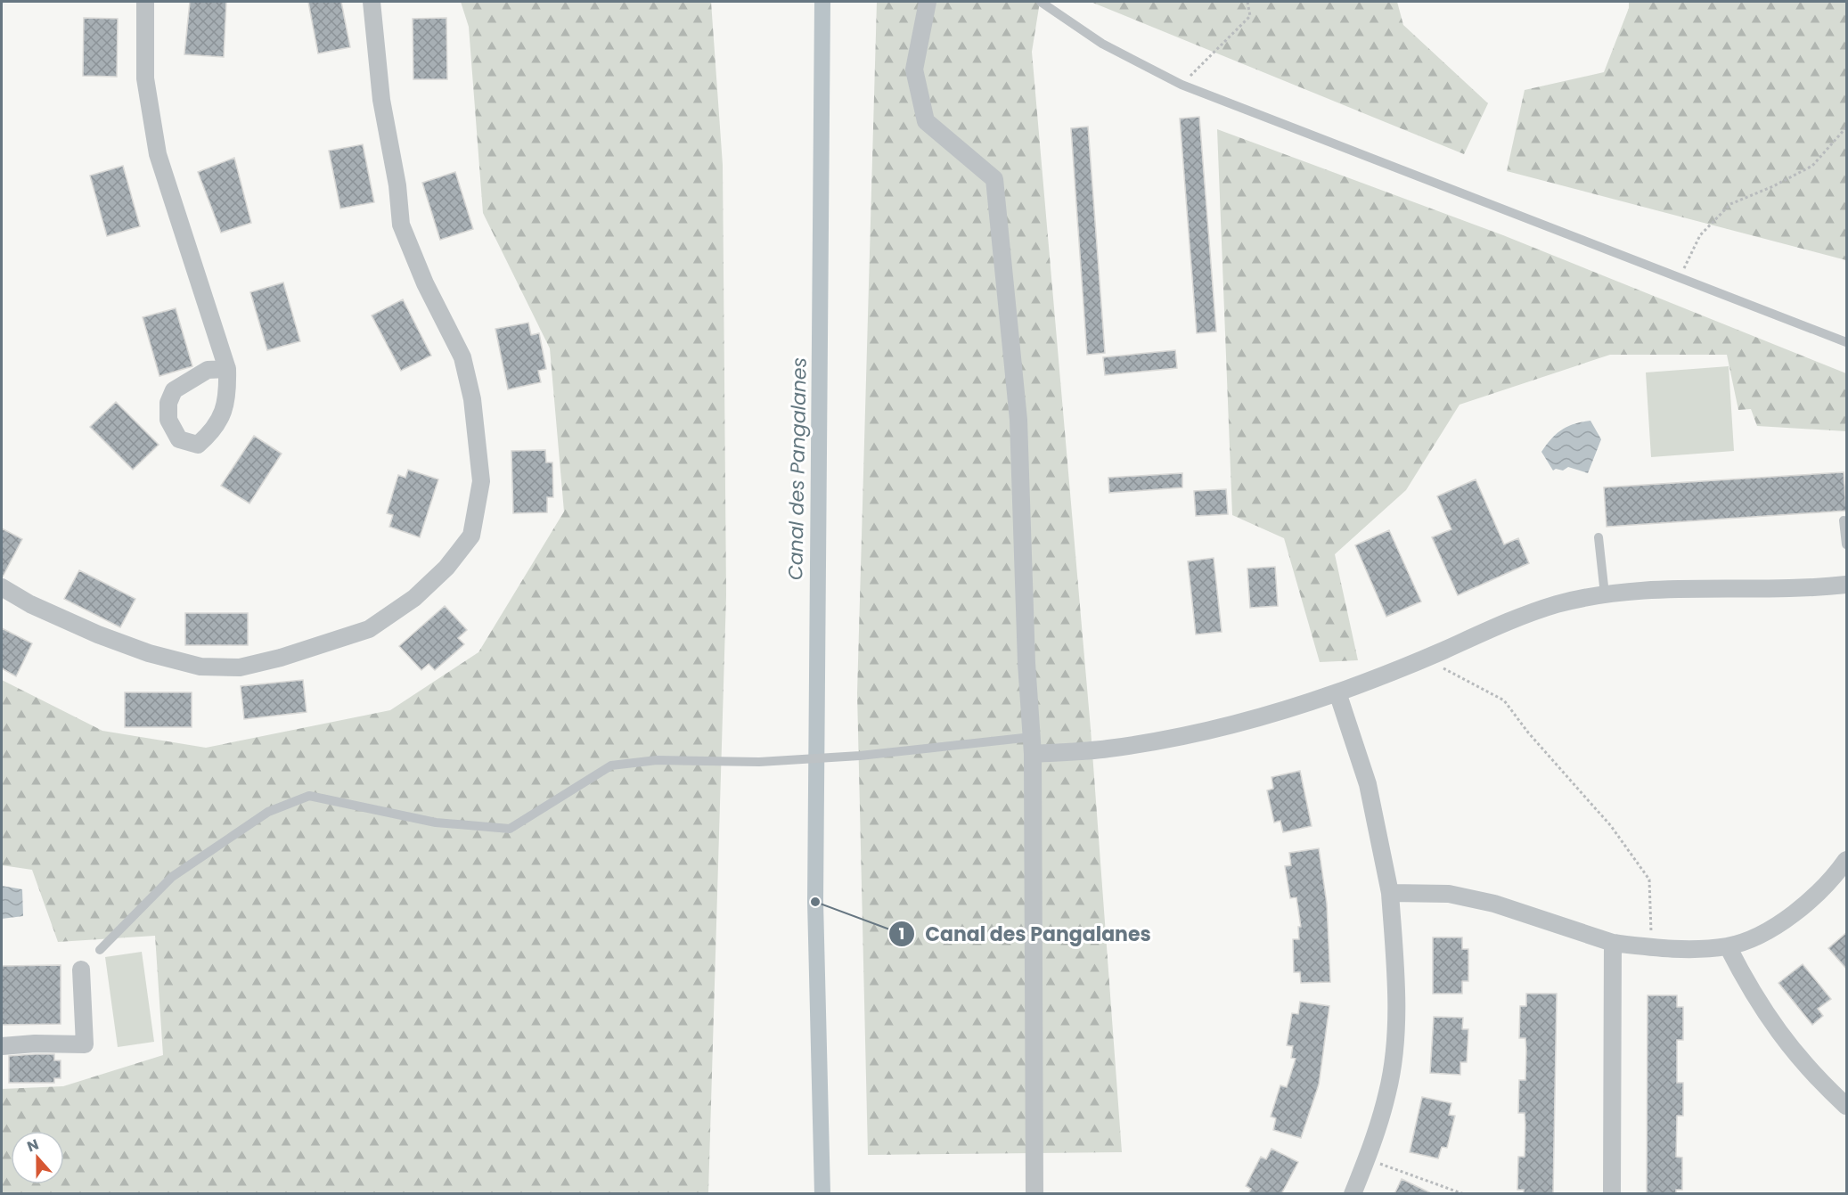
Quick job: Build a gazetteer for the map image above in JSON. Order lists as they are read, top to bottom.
{
  "water": ["Canal des Pangalanes"],
  "places": ["Canal des Pangalanes"],
  "north": "top"
}
